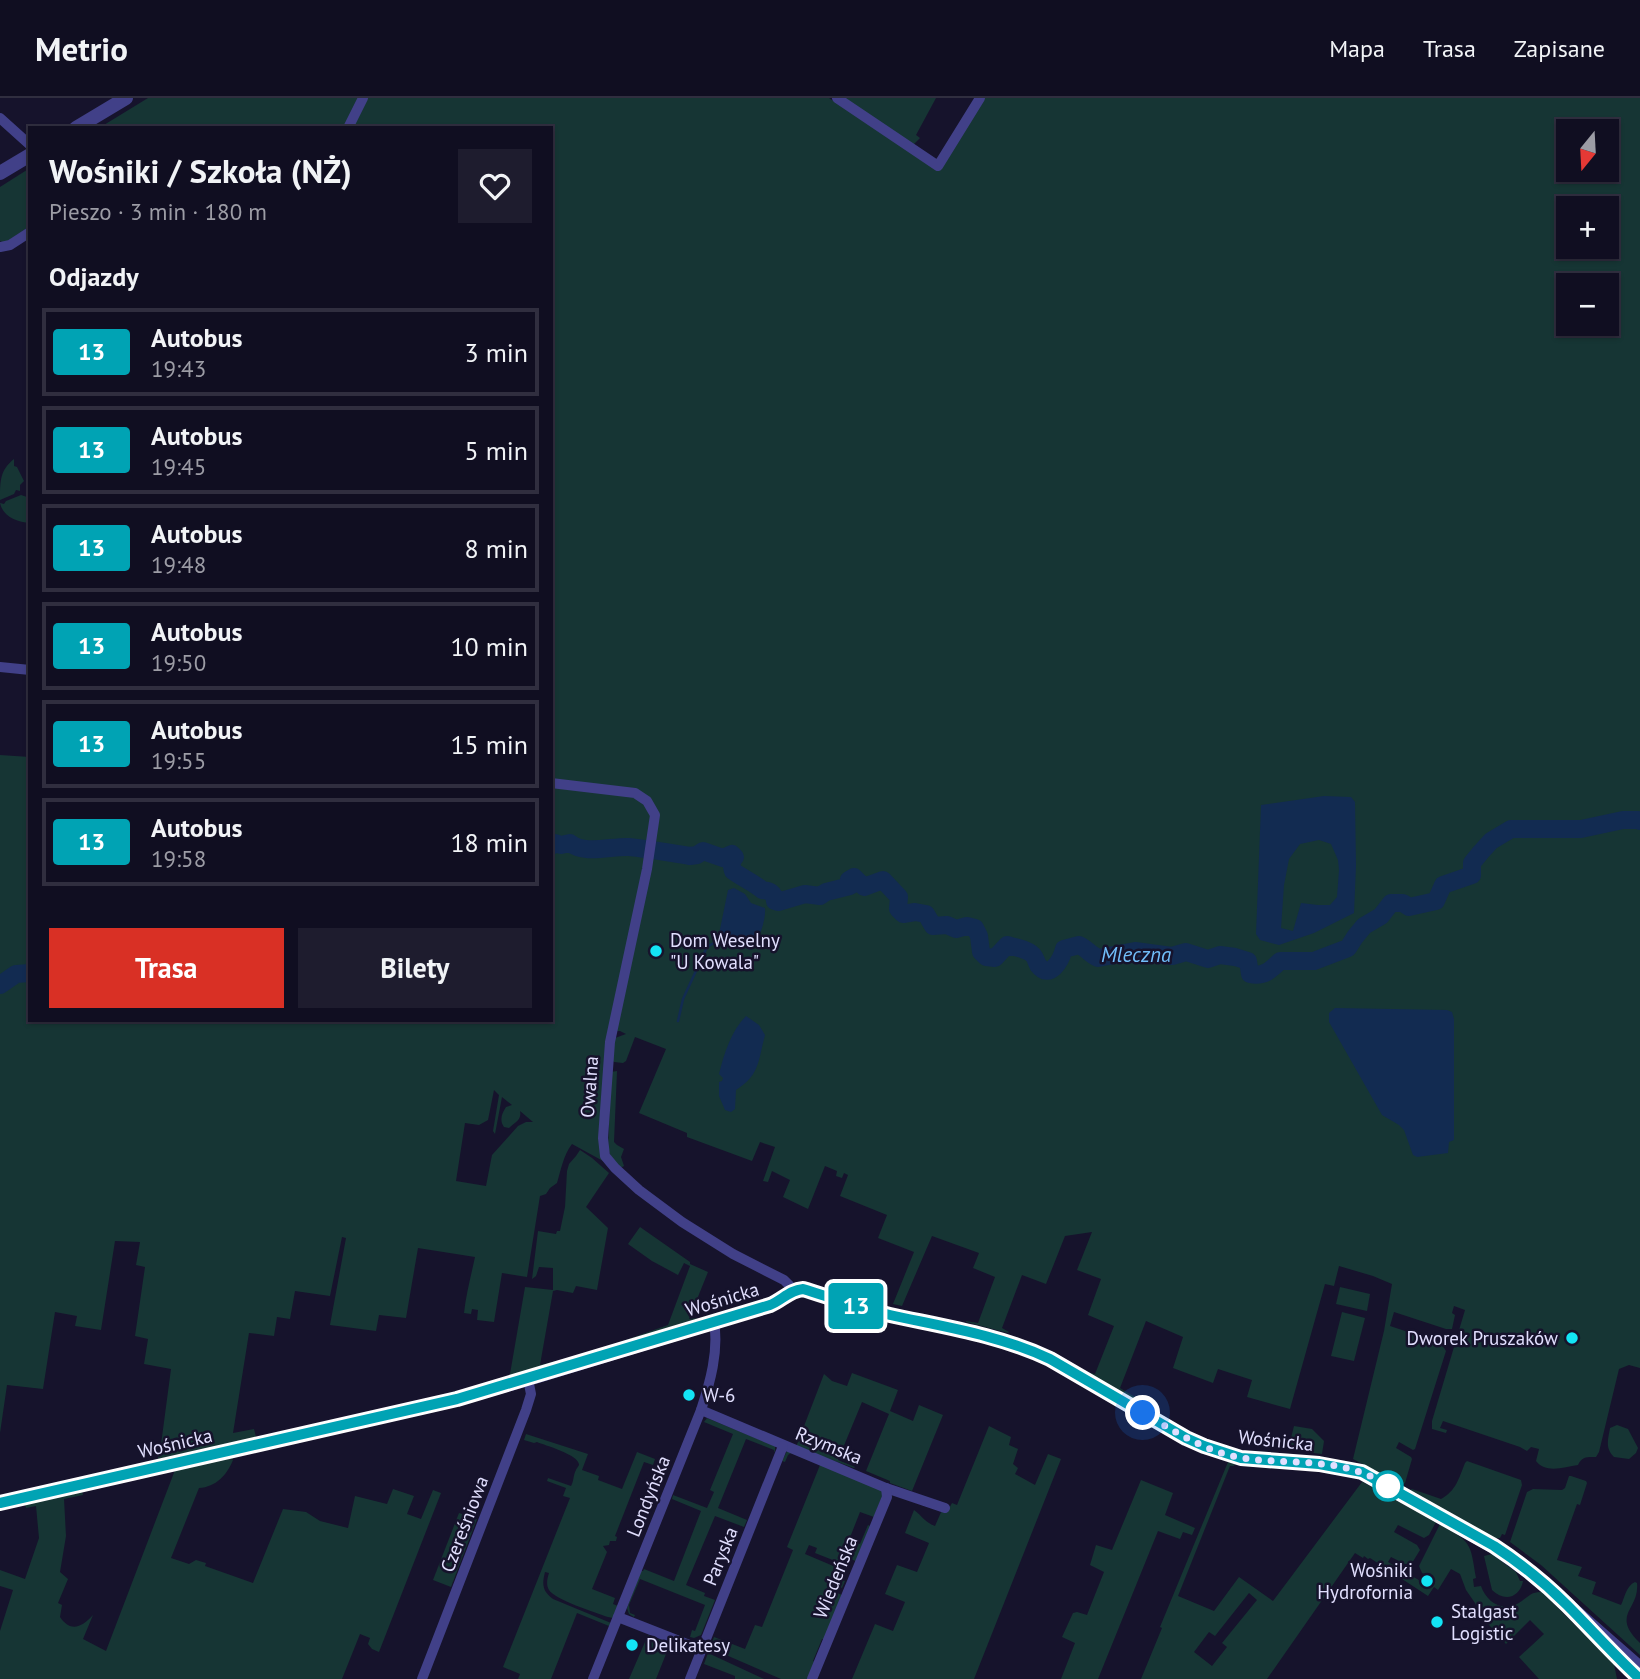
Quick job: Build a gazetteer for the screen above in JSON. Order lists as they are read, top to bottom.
{
  "streets": {
    "street": [
      "Owalna",
      "Wośnicka",
      "Rzymska",
      "Londyńska",
      "Czereśniowa",
      "Paryska",
      "Wiedeńska"
    ]
  },
  "crossings": [
    ["Owalna", "Wośnicka"],
    ["Wośnicka", "Londyńska"],
    ["Wośnicka", "Czereśniowa"],
    ["Rzymska", "Londyńska"],
    ["Rzymska", "Paryska"],
    ["Rzymska", "Wiedeńska"]
  ],
  "water": ["Mleczna"],
  "places": [
    "Dom Weselny \"U Kowala\"",
    "Dworek Pruszaków",
    "W-6",
    "Wośniki Hydrofornia",
    "Stalgast Logistic",
    "Delikatesy"
  ],
  "lines": ["bus line 13"],
  "north": "bottom",
  "page": {
    "header": "Metrio",
    "nav": ["Mapa", "Trasa", "Zapisane"],
    "on_map": "13",
    "map_buttons": ["+", "−"],
    "heading": [
      ["Wośniki / Szkoła (NŻ)", "Pieszo · 3 min · 180 m"],
      "Odjazdy"
    ],
    "list": [
      {
        "mark": "13",
        "name": "Autobus",
        "note": "19:43",
        "value": "3 min"
      },
      {
        "mark": "13",
        "name": "Autobus",
        "note": "19:45",
        "value": "5 min"
      },
      {
        "mark": "13",
        "name": "Autobus",
        "note": "19:48",
        "value": "8 min"
      },
      {
        "mark": "13",
        "name": "Autobus",
        "note": "19:50",
        "value": "10 min"
      },
      {
        "mark": "13",
        "name": "Autobus",
        "note": "19:55",
        "value": "15 min"
      },
      {
        "mark": "13",
        "name": "Autobus",
        "note": "19:58",
        "value": "18 min"
      }
    ],
    "buttons": ["Trasa", "Bilety"]
  }
}
